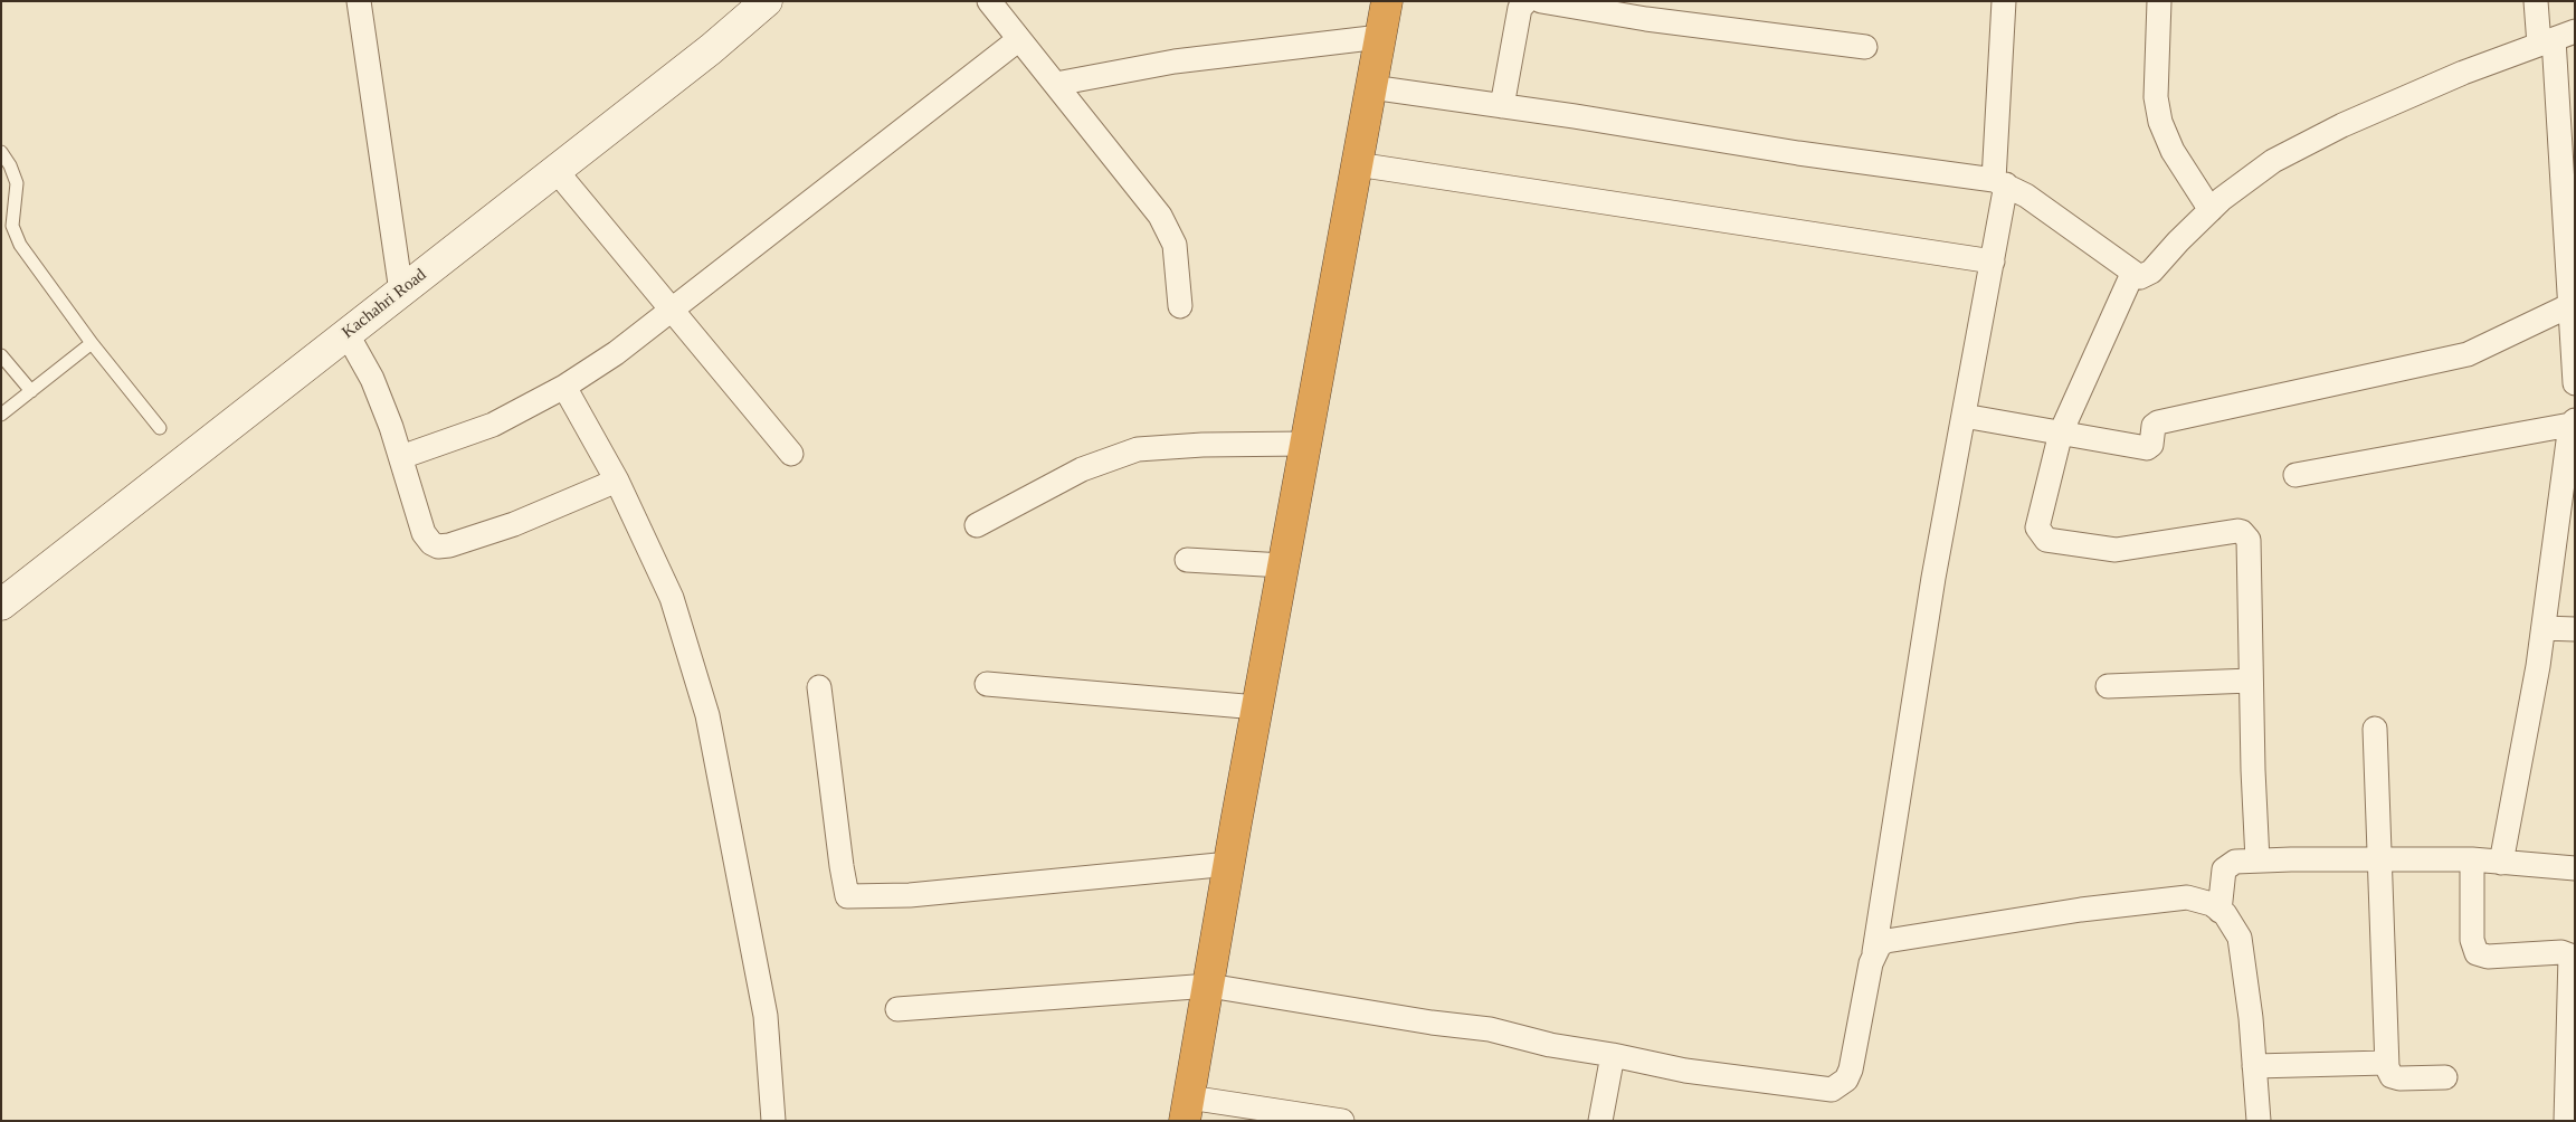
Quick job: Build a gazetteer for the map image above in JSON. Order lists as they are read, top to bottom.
{
  "streets": {
    "main road": ["Kachahri Road"]
  }
}
